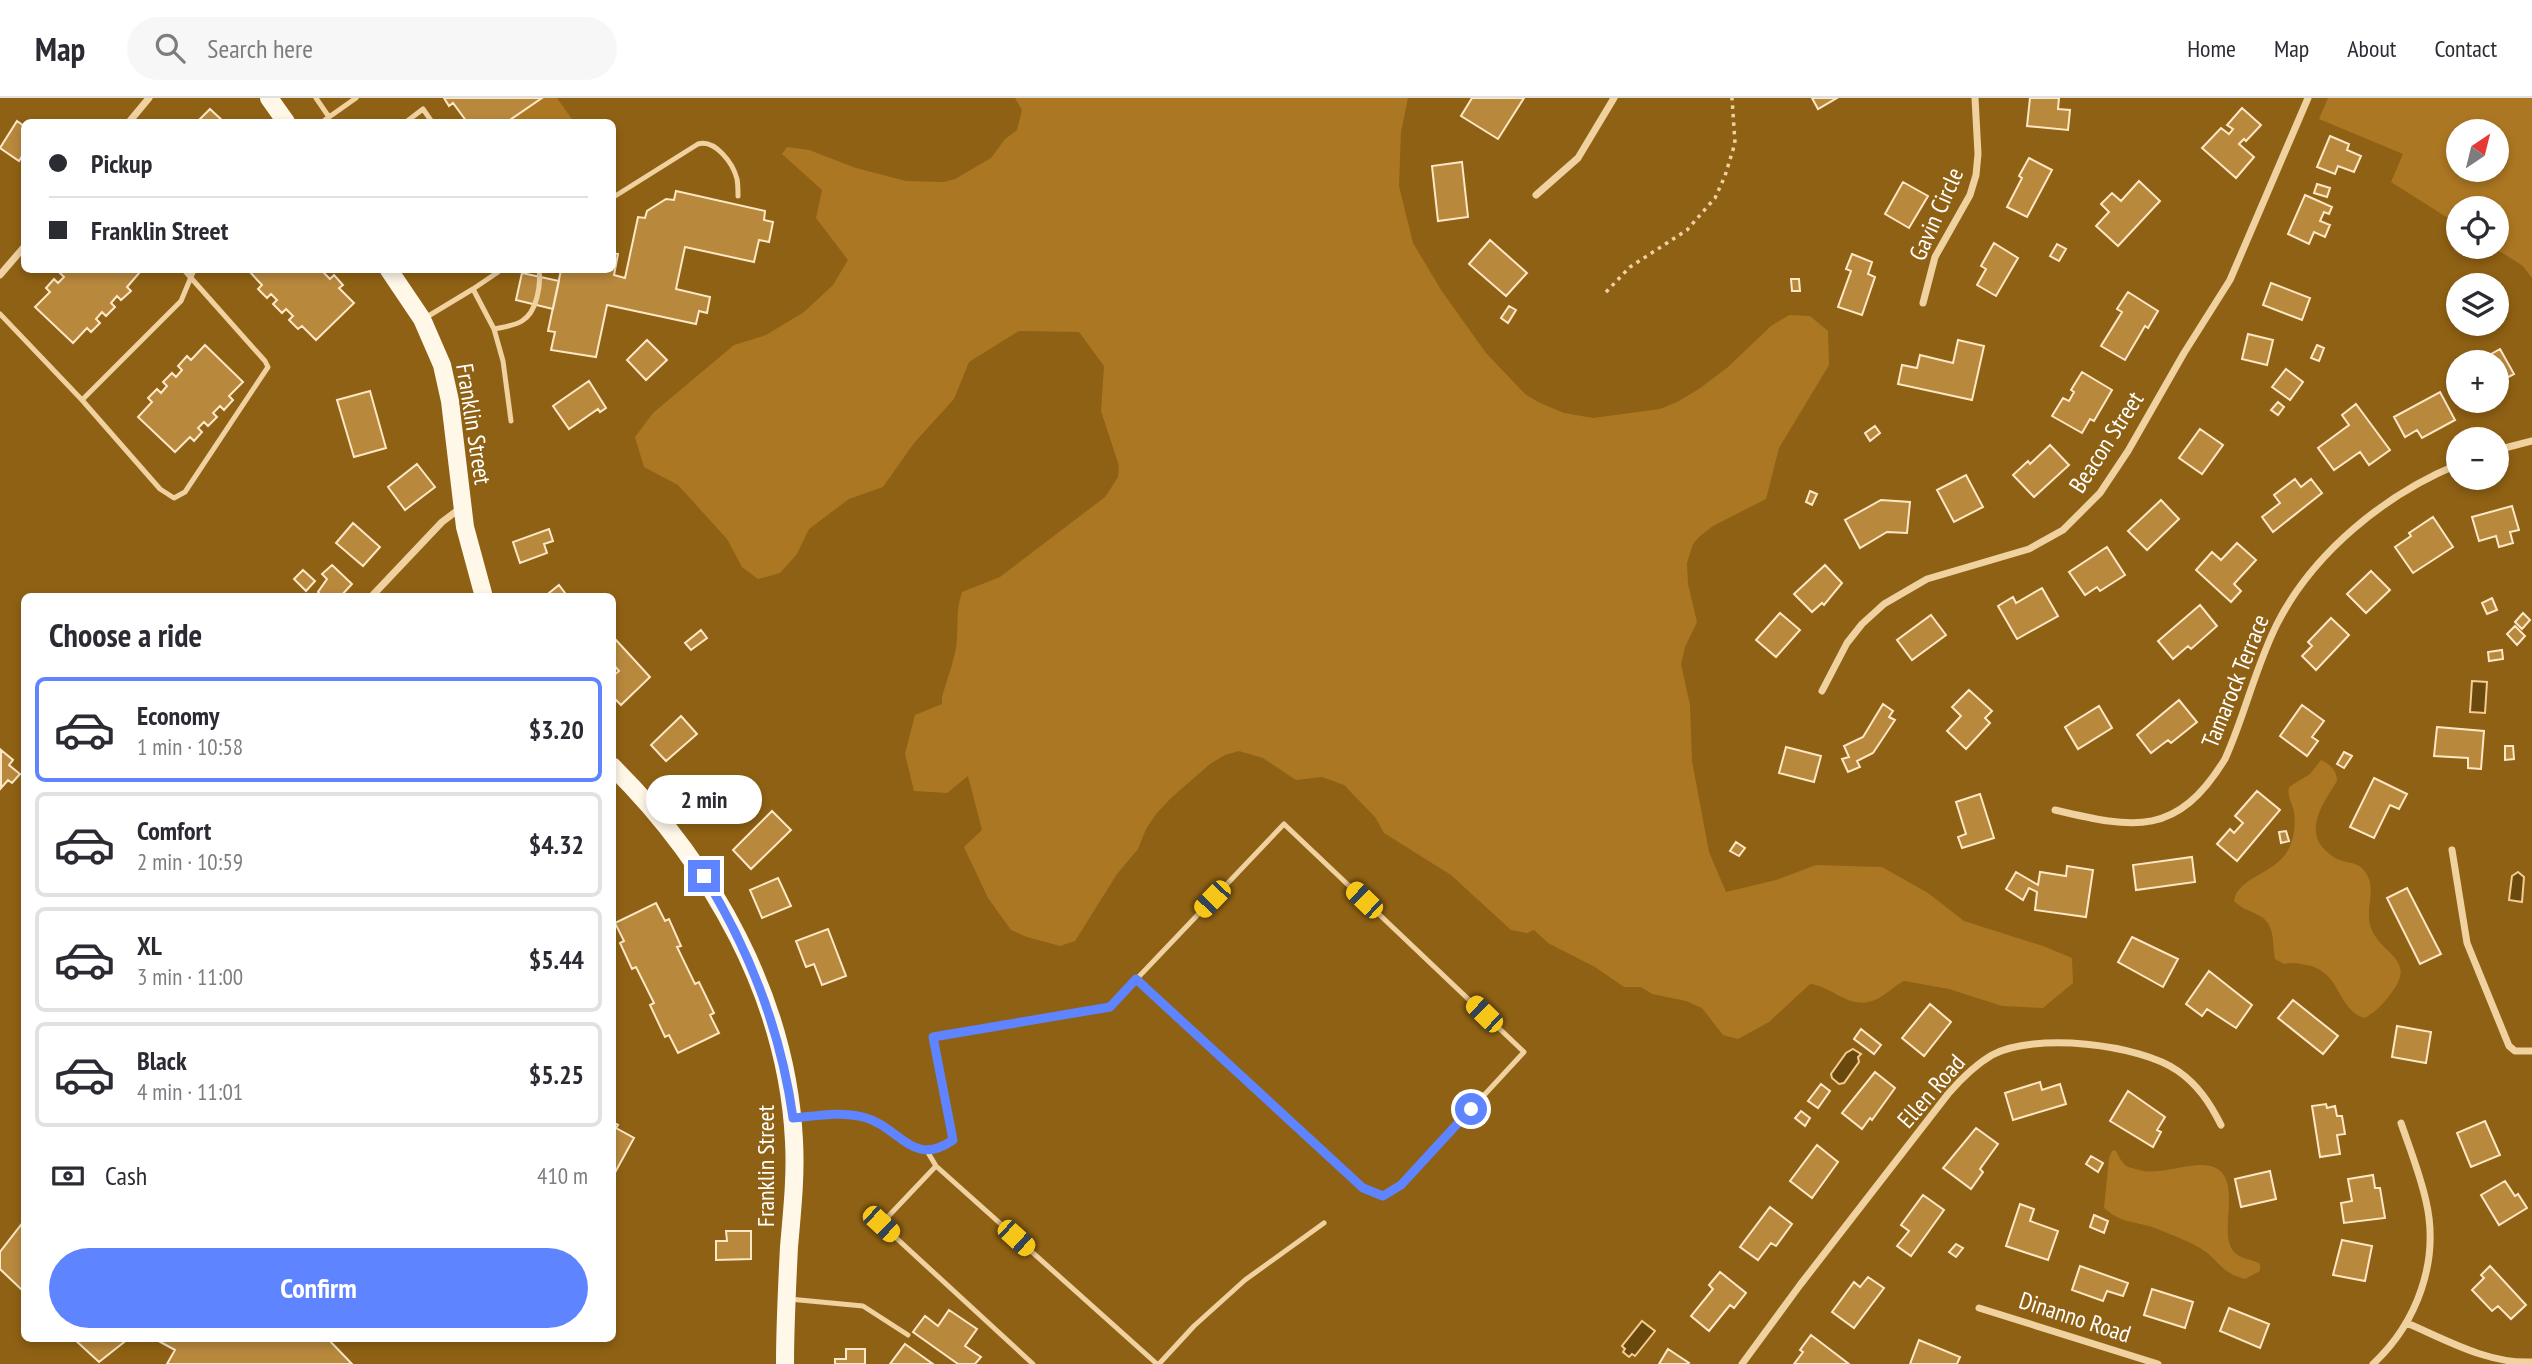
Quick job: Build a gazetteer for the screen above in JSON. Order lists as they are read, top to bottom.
{
  "streets": {
    "main road": ["Franklin Street"],
    "street": [
      "Gavin Circle",
      "Beacon Street",
      "Tamarock Terrace",
      "Ellen Road",
      "Dinanno Road"
    ]
  },
  "north": "top right",
  "page": {
    "header": "Map",
    "search": "Search here",
    "nav": [
      "Home",
      "Map",
      "About",
      "Contact"
    ],
    "map_buttons": ["+", "−"],
    "banner": ["Pickup", "Franklin Street"],
    "heading": "Choose a ride",
    "list": [
      {
        "name": "Economy",
        "note": "1 min · 10:58",
        "value": "$3.20"
      },
      {
        "name": "Comfort",
        "note": "2 min · 10:59",
        "value": "$4.32"
      },
      {
        "name": "XL",
        "note": "3 min · 11:00",
        "value": "$5.44"
      },
      {
        "name": "Black",
        "note": "4 min · 11:01",
        "value": "$5.25"
      }
    ],
    "bubble": "2 min",
    "pay": ["Cash", "410 m"],
    "buttons": "Confirm"
  }
}
